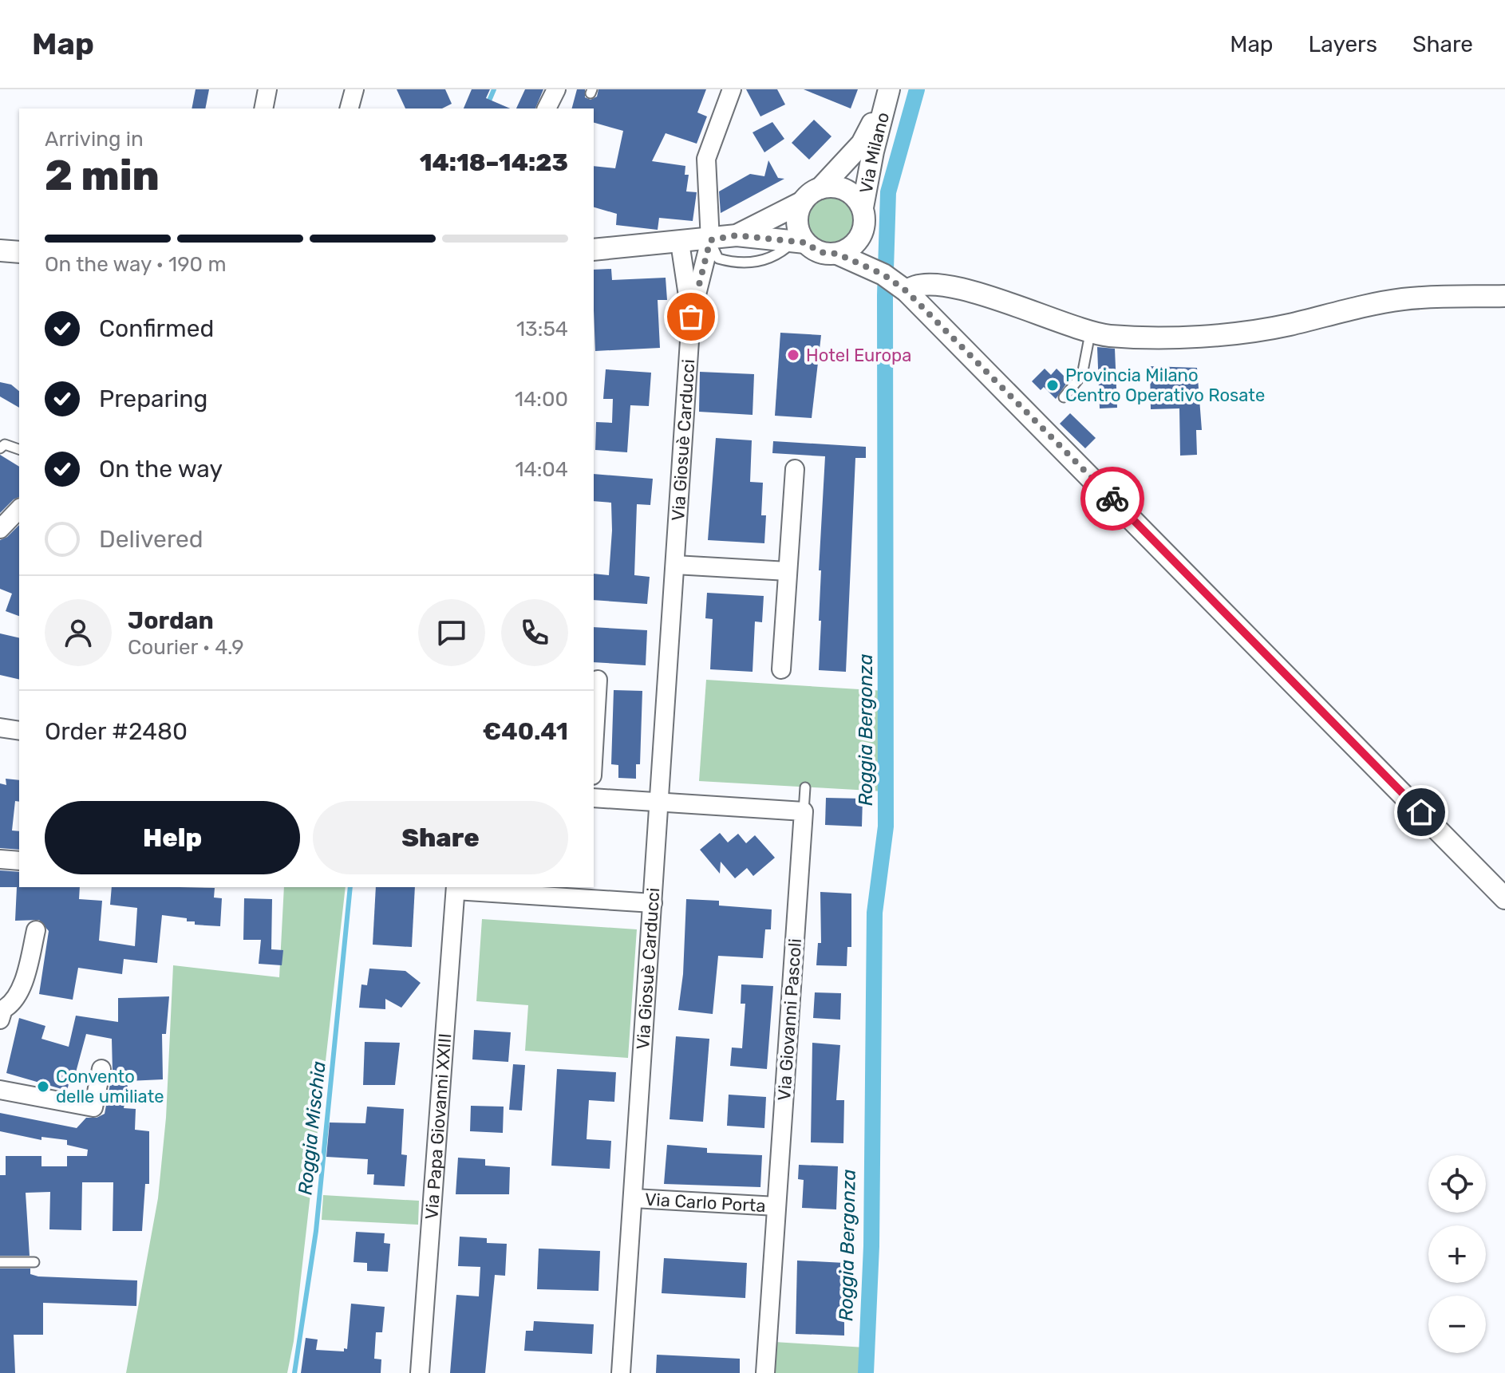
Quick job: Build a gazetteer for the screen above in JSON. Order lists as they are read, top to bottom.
{
  "streets": {
    "street": [
      "Via Milano",
      "Via Giosuè Carducci",
      "Via Giovanni Pascoli",
      "Via Papa Giovanni XXIII",
      "Via Carlo Porta"
    ]
  },
  "crossings": [
    ["Via Giosuè Carducci", "Via Carlo Porta"],
    ["Via Giovanni Pascoli", "Via Carlo Porta"]
  ],
  "water": ["Roggia Bergonza", "Roggia Mischia"],
  "places": ["Hotel Europa", "Provincia Milano Centro Operativo Rosate", "Convento delle umiliate"],
  "page": {
    "header": "Map",
    "nav": ["Map", "Layers", "Share"],
    "heading": ["2 min", "Arriving in", "14:18–14:23"],
    "panel": [
      "Jordan",
      "Courier · 4.9",
      "Order #2480",
      "€40.41"
    ],
    "bar": "On the way · 190 m",
    "list": [
      ["Confirmed", "13:54"],
      ["Preparing", "14:00"],
      ["On the way", "14:04"],
      "Delivered"
    ],
    "buttons": ["Help", "Share"],
    "map_buttons": ["+", "−"]
  }
}
